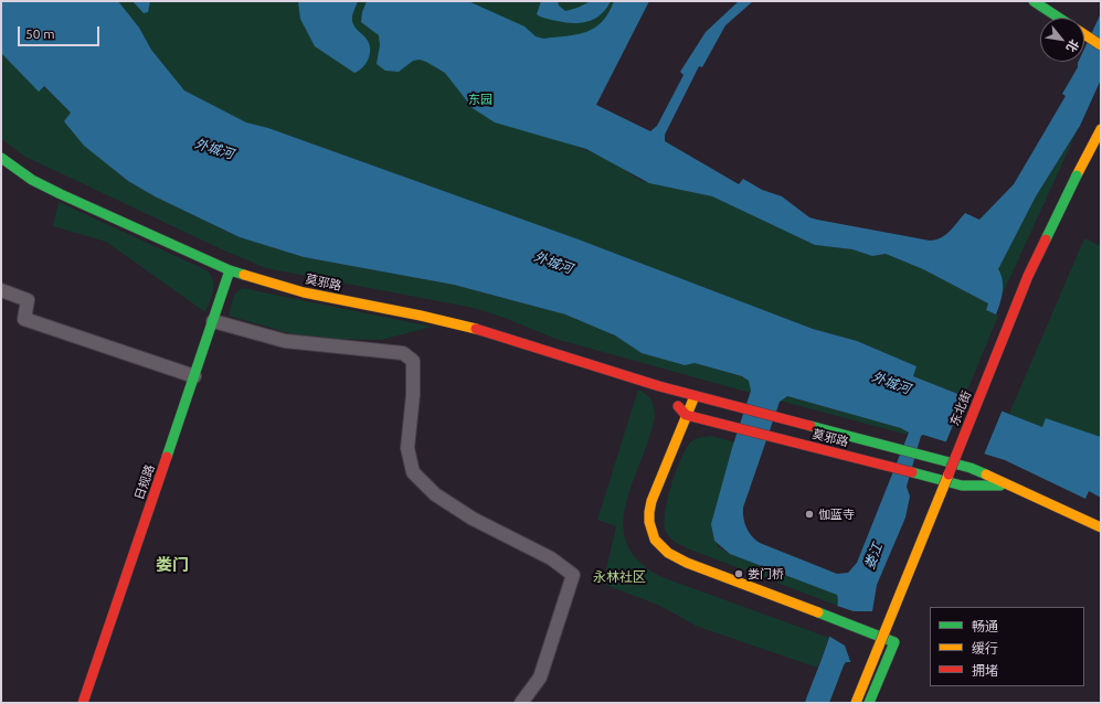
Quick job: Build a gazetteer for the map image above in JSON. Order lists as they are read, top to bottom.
{
  "streets": {
    "main road": ["莫邪路", "东北街", "日规路"]
  },
  "crossings": [
    ["莫邪路", "日规路"]
  ],
  "districts": ["娄门", "永林社区"],
  "water": ["外城河", "娄江"],
  "parks": ["东园"],
  "places": ["伽蓝寺", "娄门桥"],
  "legend": ["畅通", "缓行", "拥堵"],
  "scale_bar": "50 m",
  "north": "bottom right"
}
